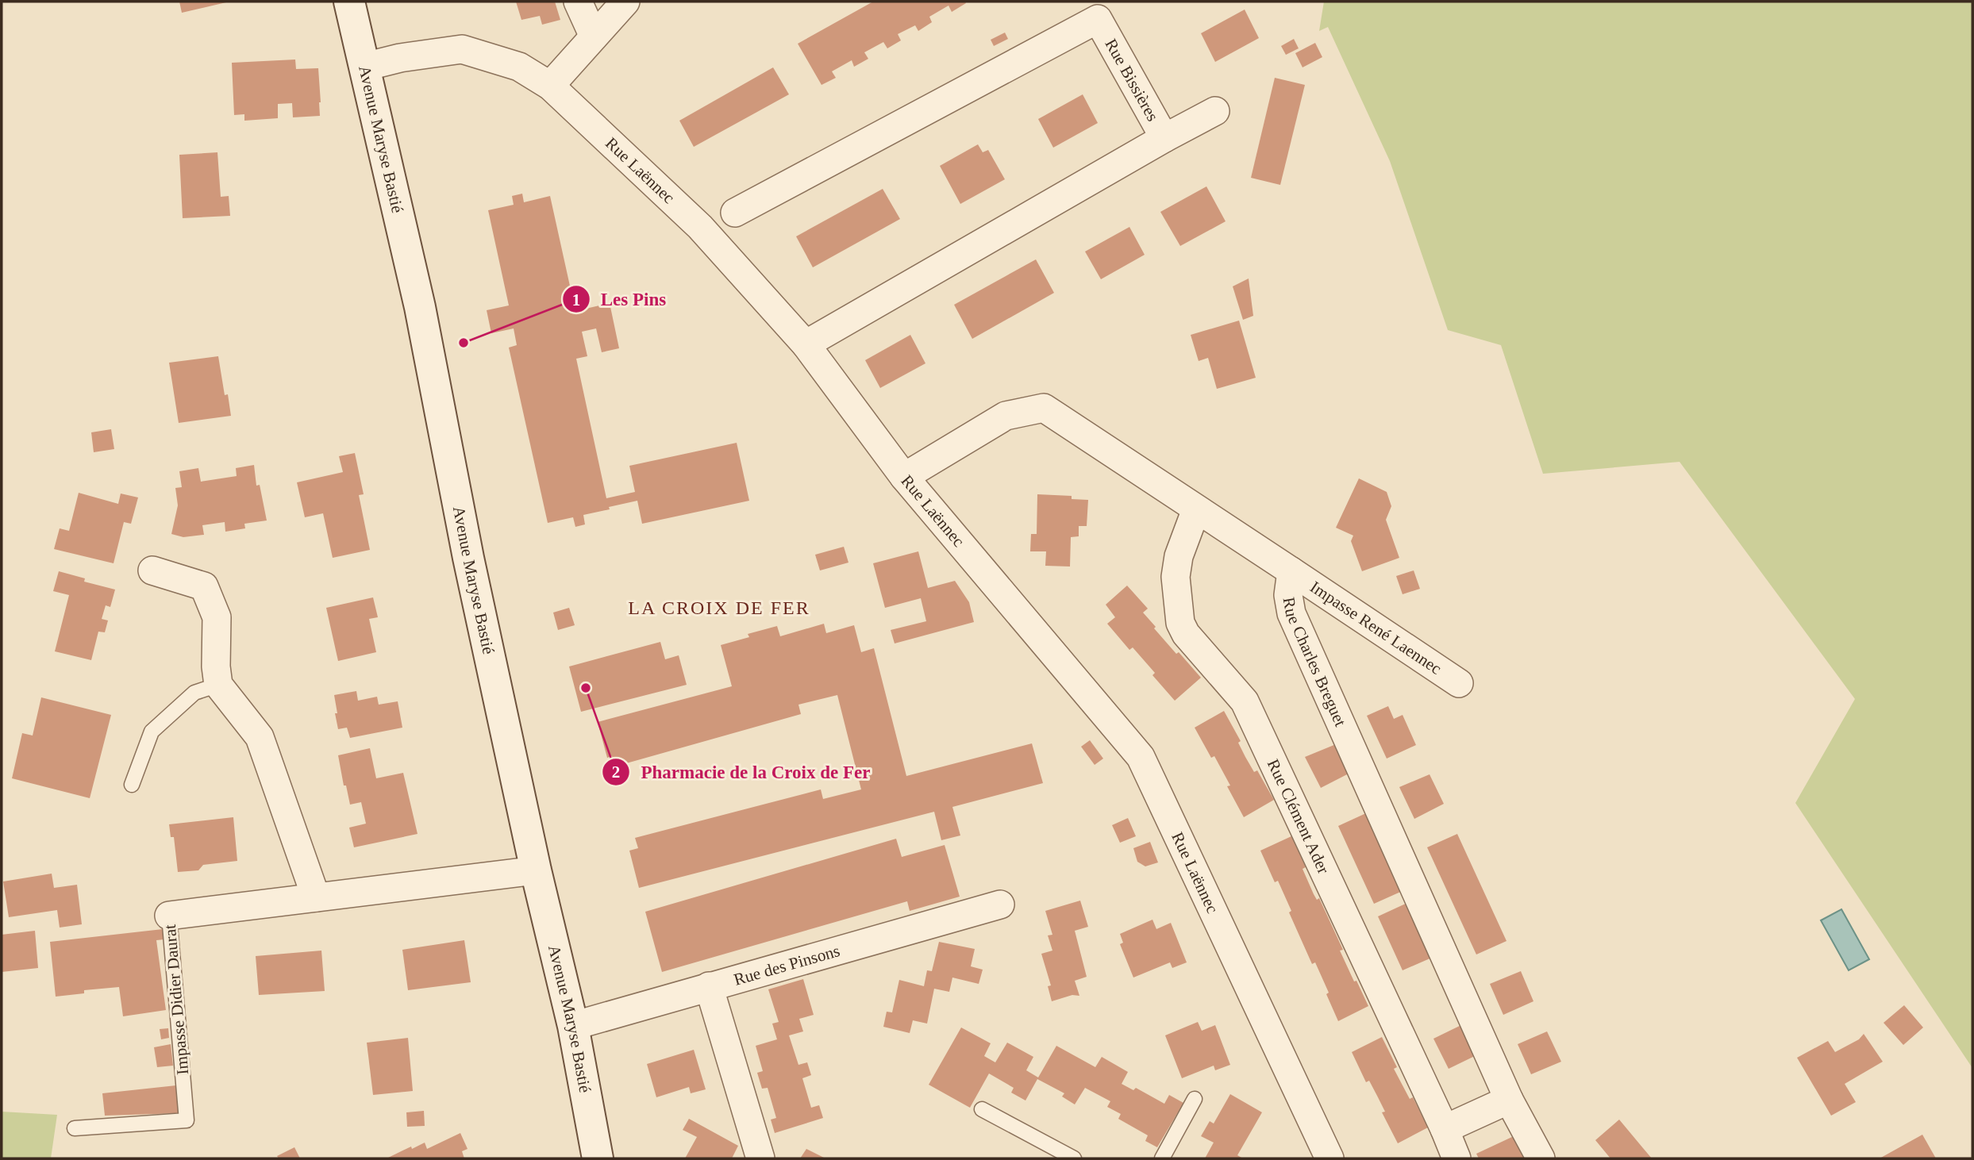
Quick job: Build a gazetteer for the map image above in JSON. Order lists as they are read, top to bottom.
{
  "streets": {
    "street": [
      "Rue Bissières",
      "Avenue Maryse Bastié",
      "Rue Laënnec",
      "Impasse René Laennec",
      "Rue Charles Breguet",
      "Rue Clément Ader",
      "Rue des Pinsons",
      "Impasse Didier Daurat"
    ]
  },
  "crossings": [
    ["Rue Bissières", "Rue Laënnec"],
    ["Avenue Maryse Bastié", "Rue Laënnec"],
    ["Avenue Maryse Bastié", "Rue des Pinsons"],
    ["Avenue Maryse Bastié", "Impasse Didier Daurat"],
    ["Rue Laënnec", "Rue Charles Breguet"],
    ["Impasse René Laennec", "Rue Charles Breguet"],
    ["Rue Charles Breguet", "Rue Clément Ader"]
  ],
  "districts": ["LA CROIX DE FER"],
  "places": ["Les Pins", "Pharmacie de la Croix de Fer"]
}
